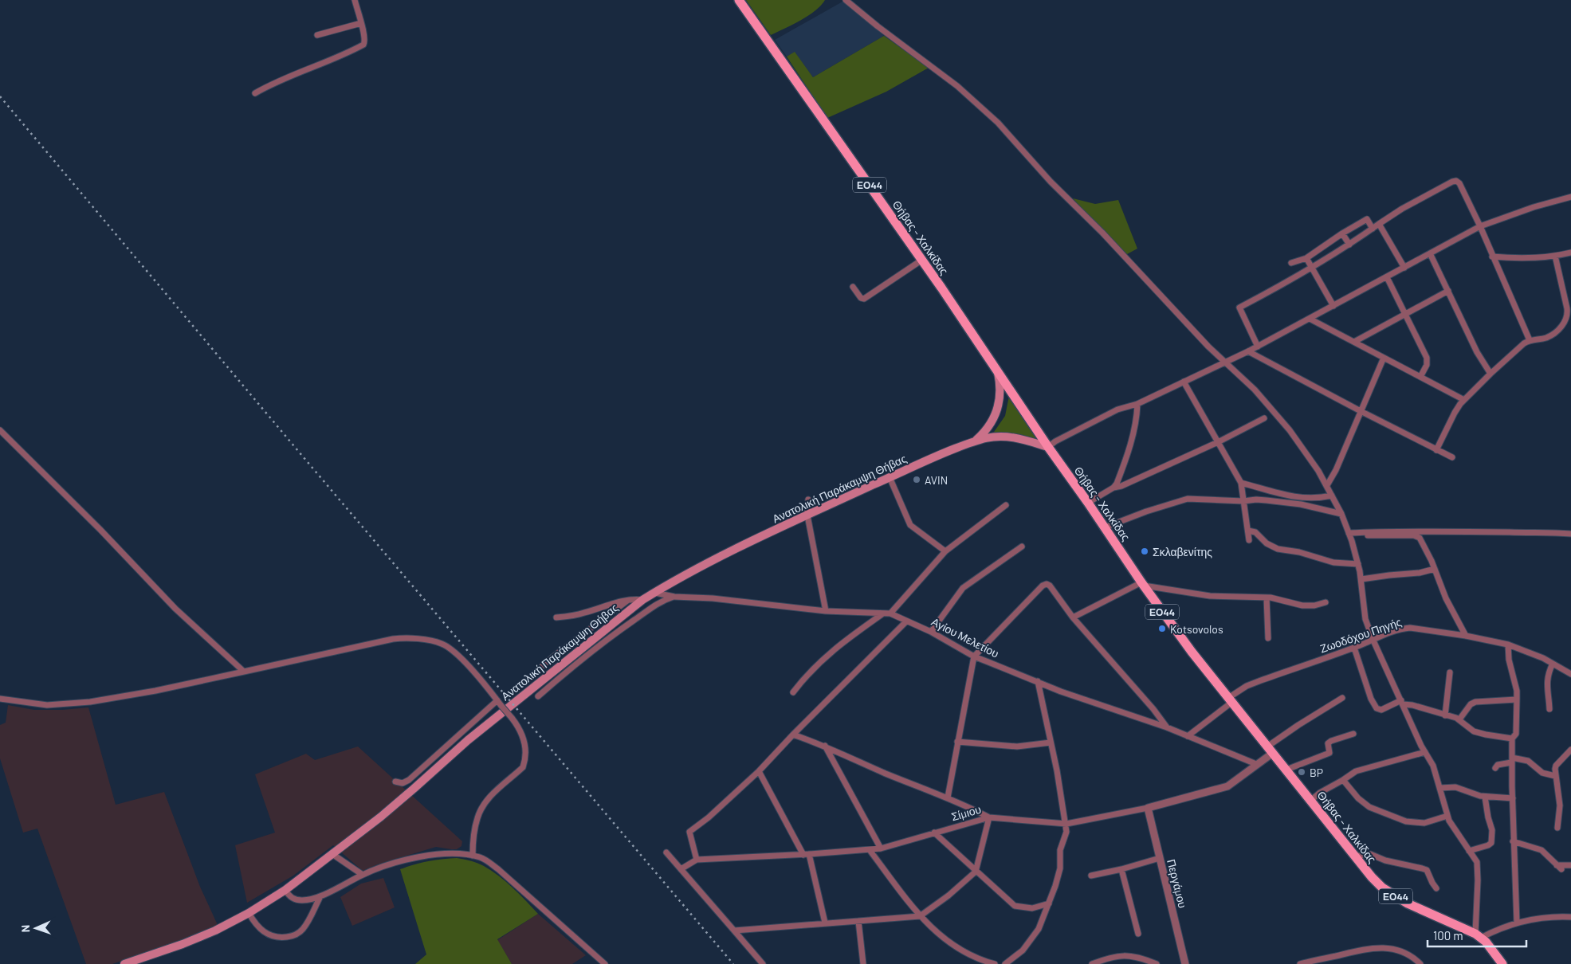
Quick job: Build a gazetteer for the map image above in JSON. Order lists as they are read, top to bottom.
{
  "streets": {
    "main road": ["ΕΟ44", "Θήβας - Χαλκίδας", "Ανατολική Παράκαμψη Θήβας"],
    "street": [
      "Ζωοδόχου Πηγής",
      "Αγίου Μελετίου",
      "Σίμιου",
      "Περγάμου"
    ]
  },
  "crossings": [
    ["Θήβας - Χαλκίδας", "Ανατολική Παράκαμψη Θήβας"],
    ["Θήβας - Χαλκίδας", "Ζωοδόχου Πηγής"],
    ["Ανατολική Παράκαμψη Θήβας", "Αγίου Μελετίου"],
    ["Ζωοδόχου Πηγής", "Αγίου Μελετίου"],
    ["Αγίου Μελετίου", "Σίμιου"],
    ["Σίμιου", "Περγάμου"]
  ],
  "places": [
    "AVIN",
    "Σκλαβενίτης",
    "Kotsovolos",
    "BP"
  ],
  "scale_bar": "100 m",
  "north": "left"
}
